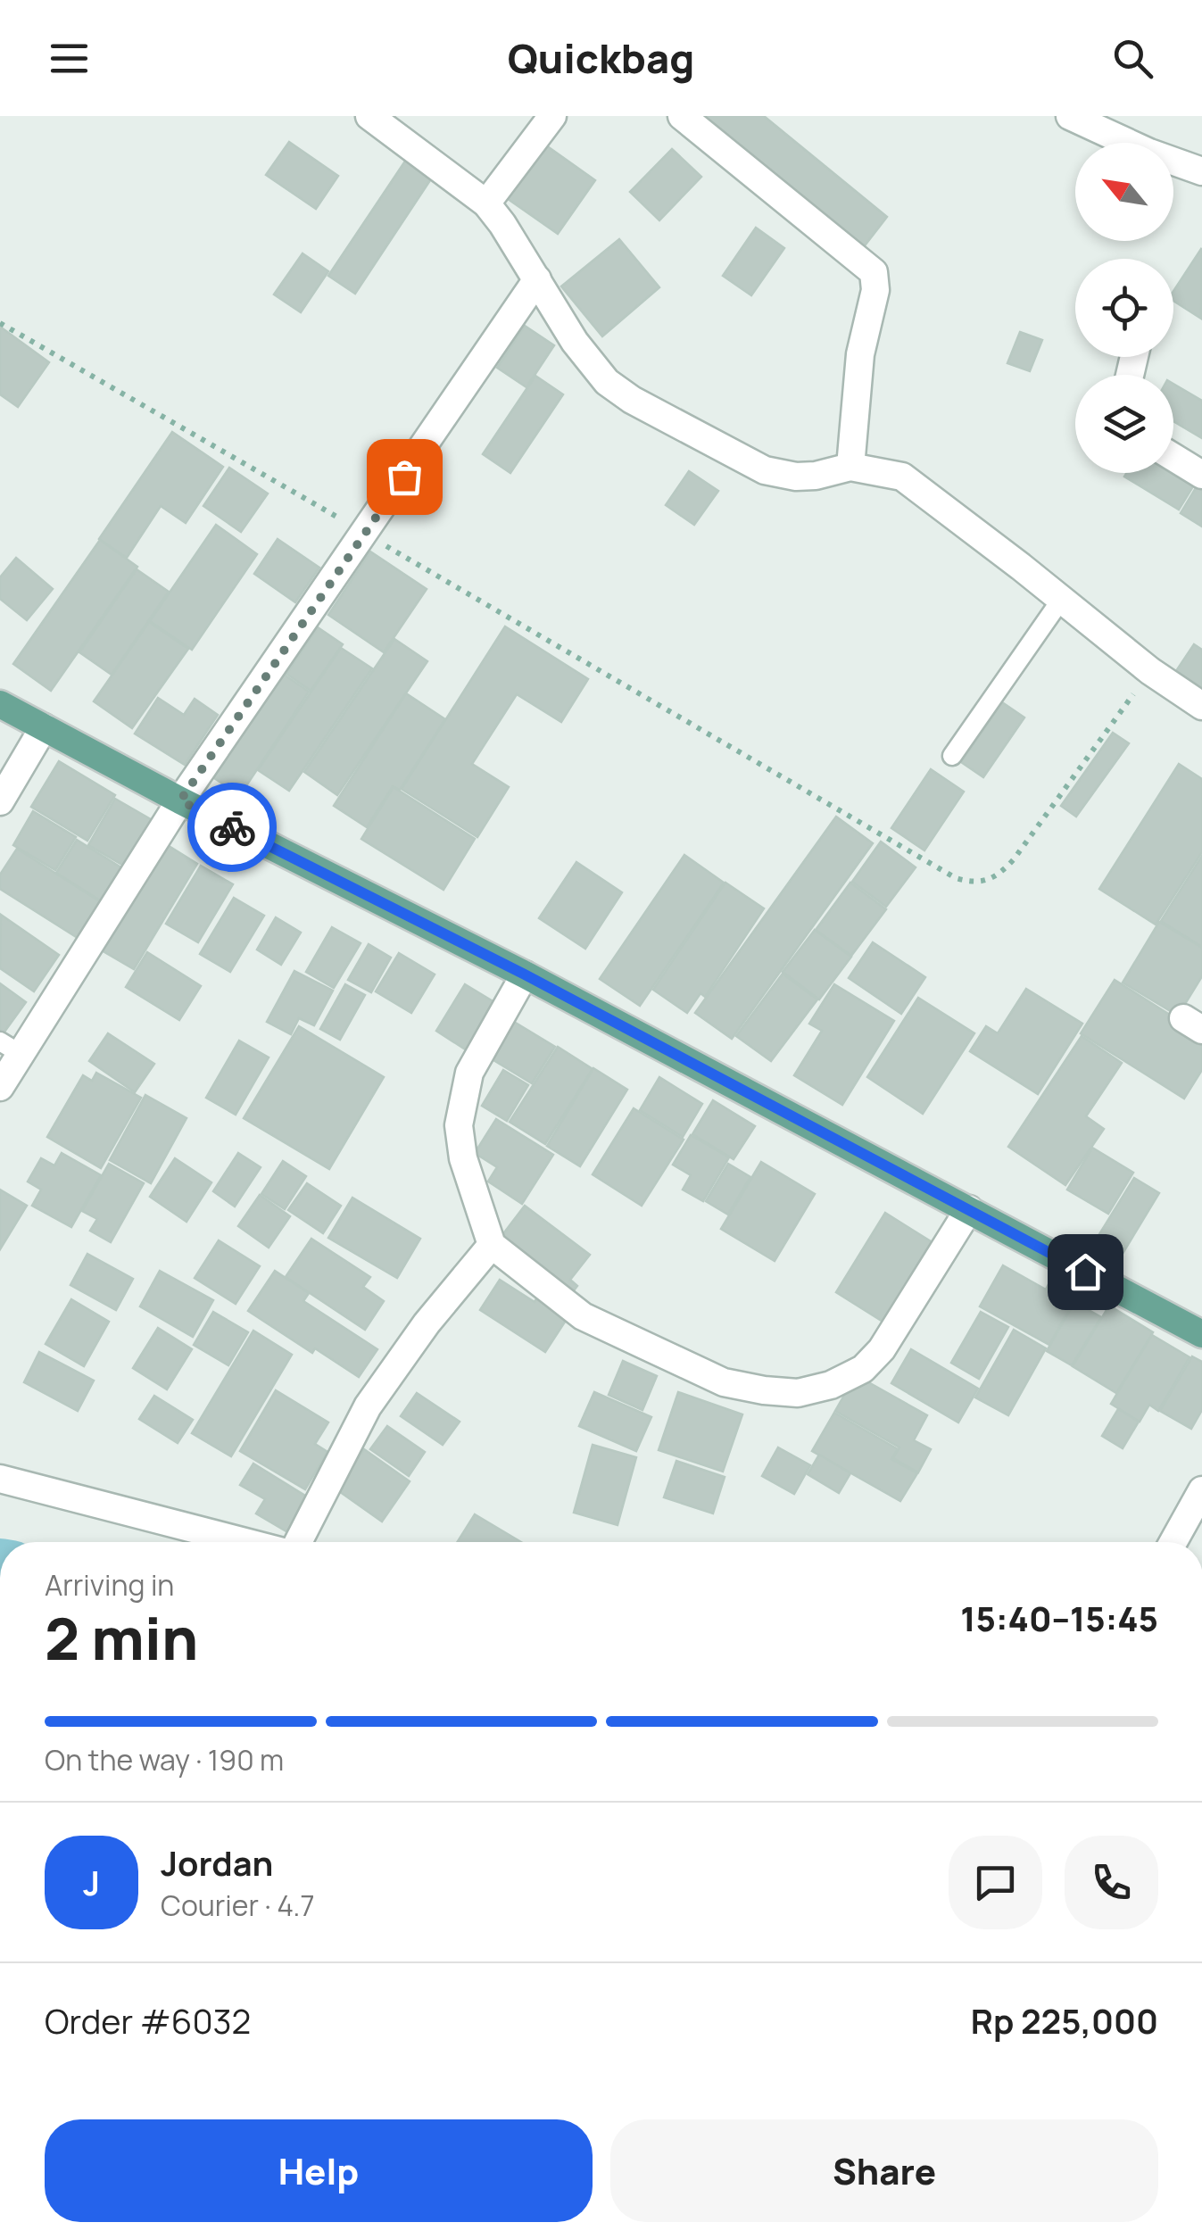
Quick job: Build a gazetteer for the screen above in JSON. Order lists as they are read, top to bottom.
{
  "north": "top left",
  "page": {
    "header": "Quickbag",
    "heading": ["2 min", "Arriving in", "15:40–15:45"],
    "panel": [
      "Jordan",
      "Courier · 4.7",
      "Order #6032",
      "Rp 225,000"
    ],
    "bar": "On the way · 190 m",
    "round": "J",
    "buttons": ["Help", "Share"]
  }
}
